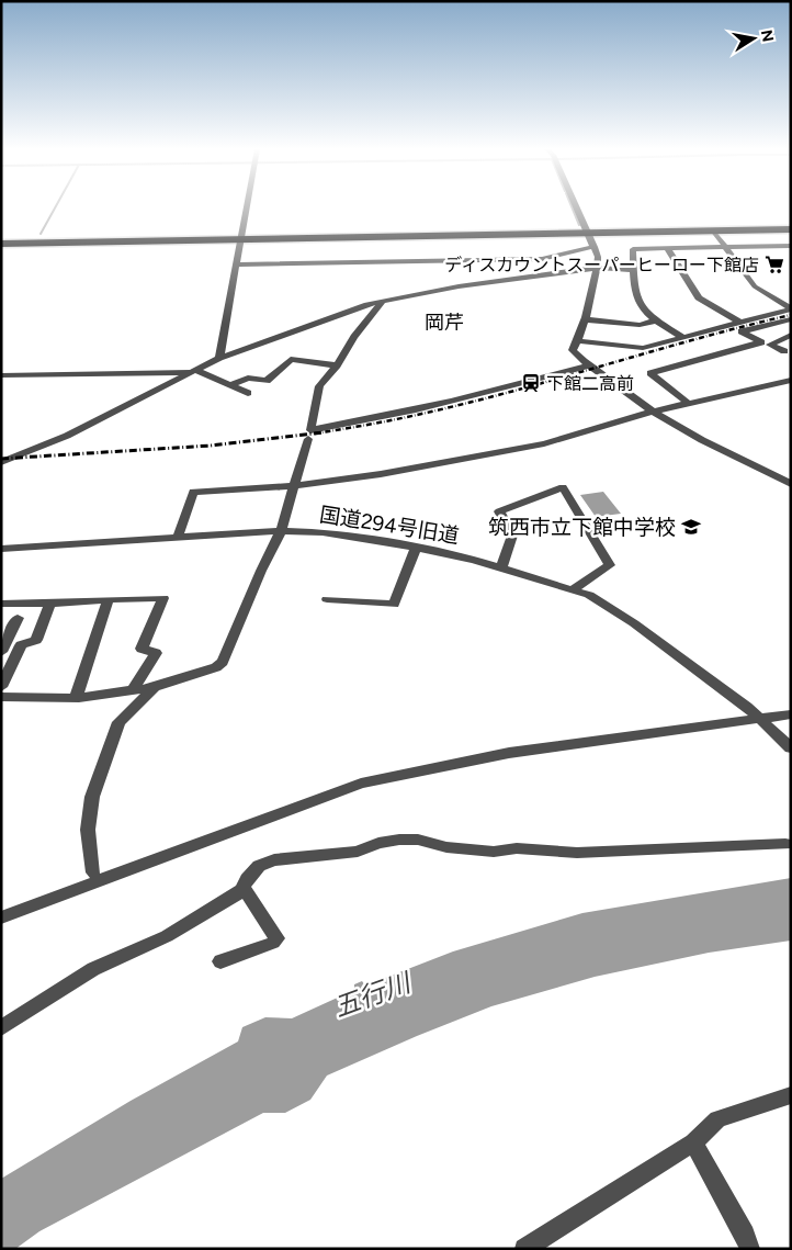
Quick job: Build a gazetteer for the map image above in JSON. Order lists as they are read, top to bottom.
{
  "streets": {
    "street": ["国道294号旧道"]
  },
  "districts": ["岡芹"],
  "water": ["五行川"],
  "places": {
    "supermarket": ["ディスカウントスーパーヒーロー下館店"],
    "station": ["下館二高前"],
    "school or university": ["筑西市立下館中学校"]
  },
  "north": "right"
}
